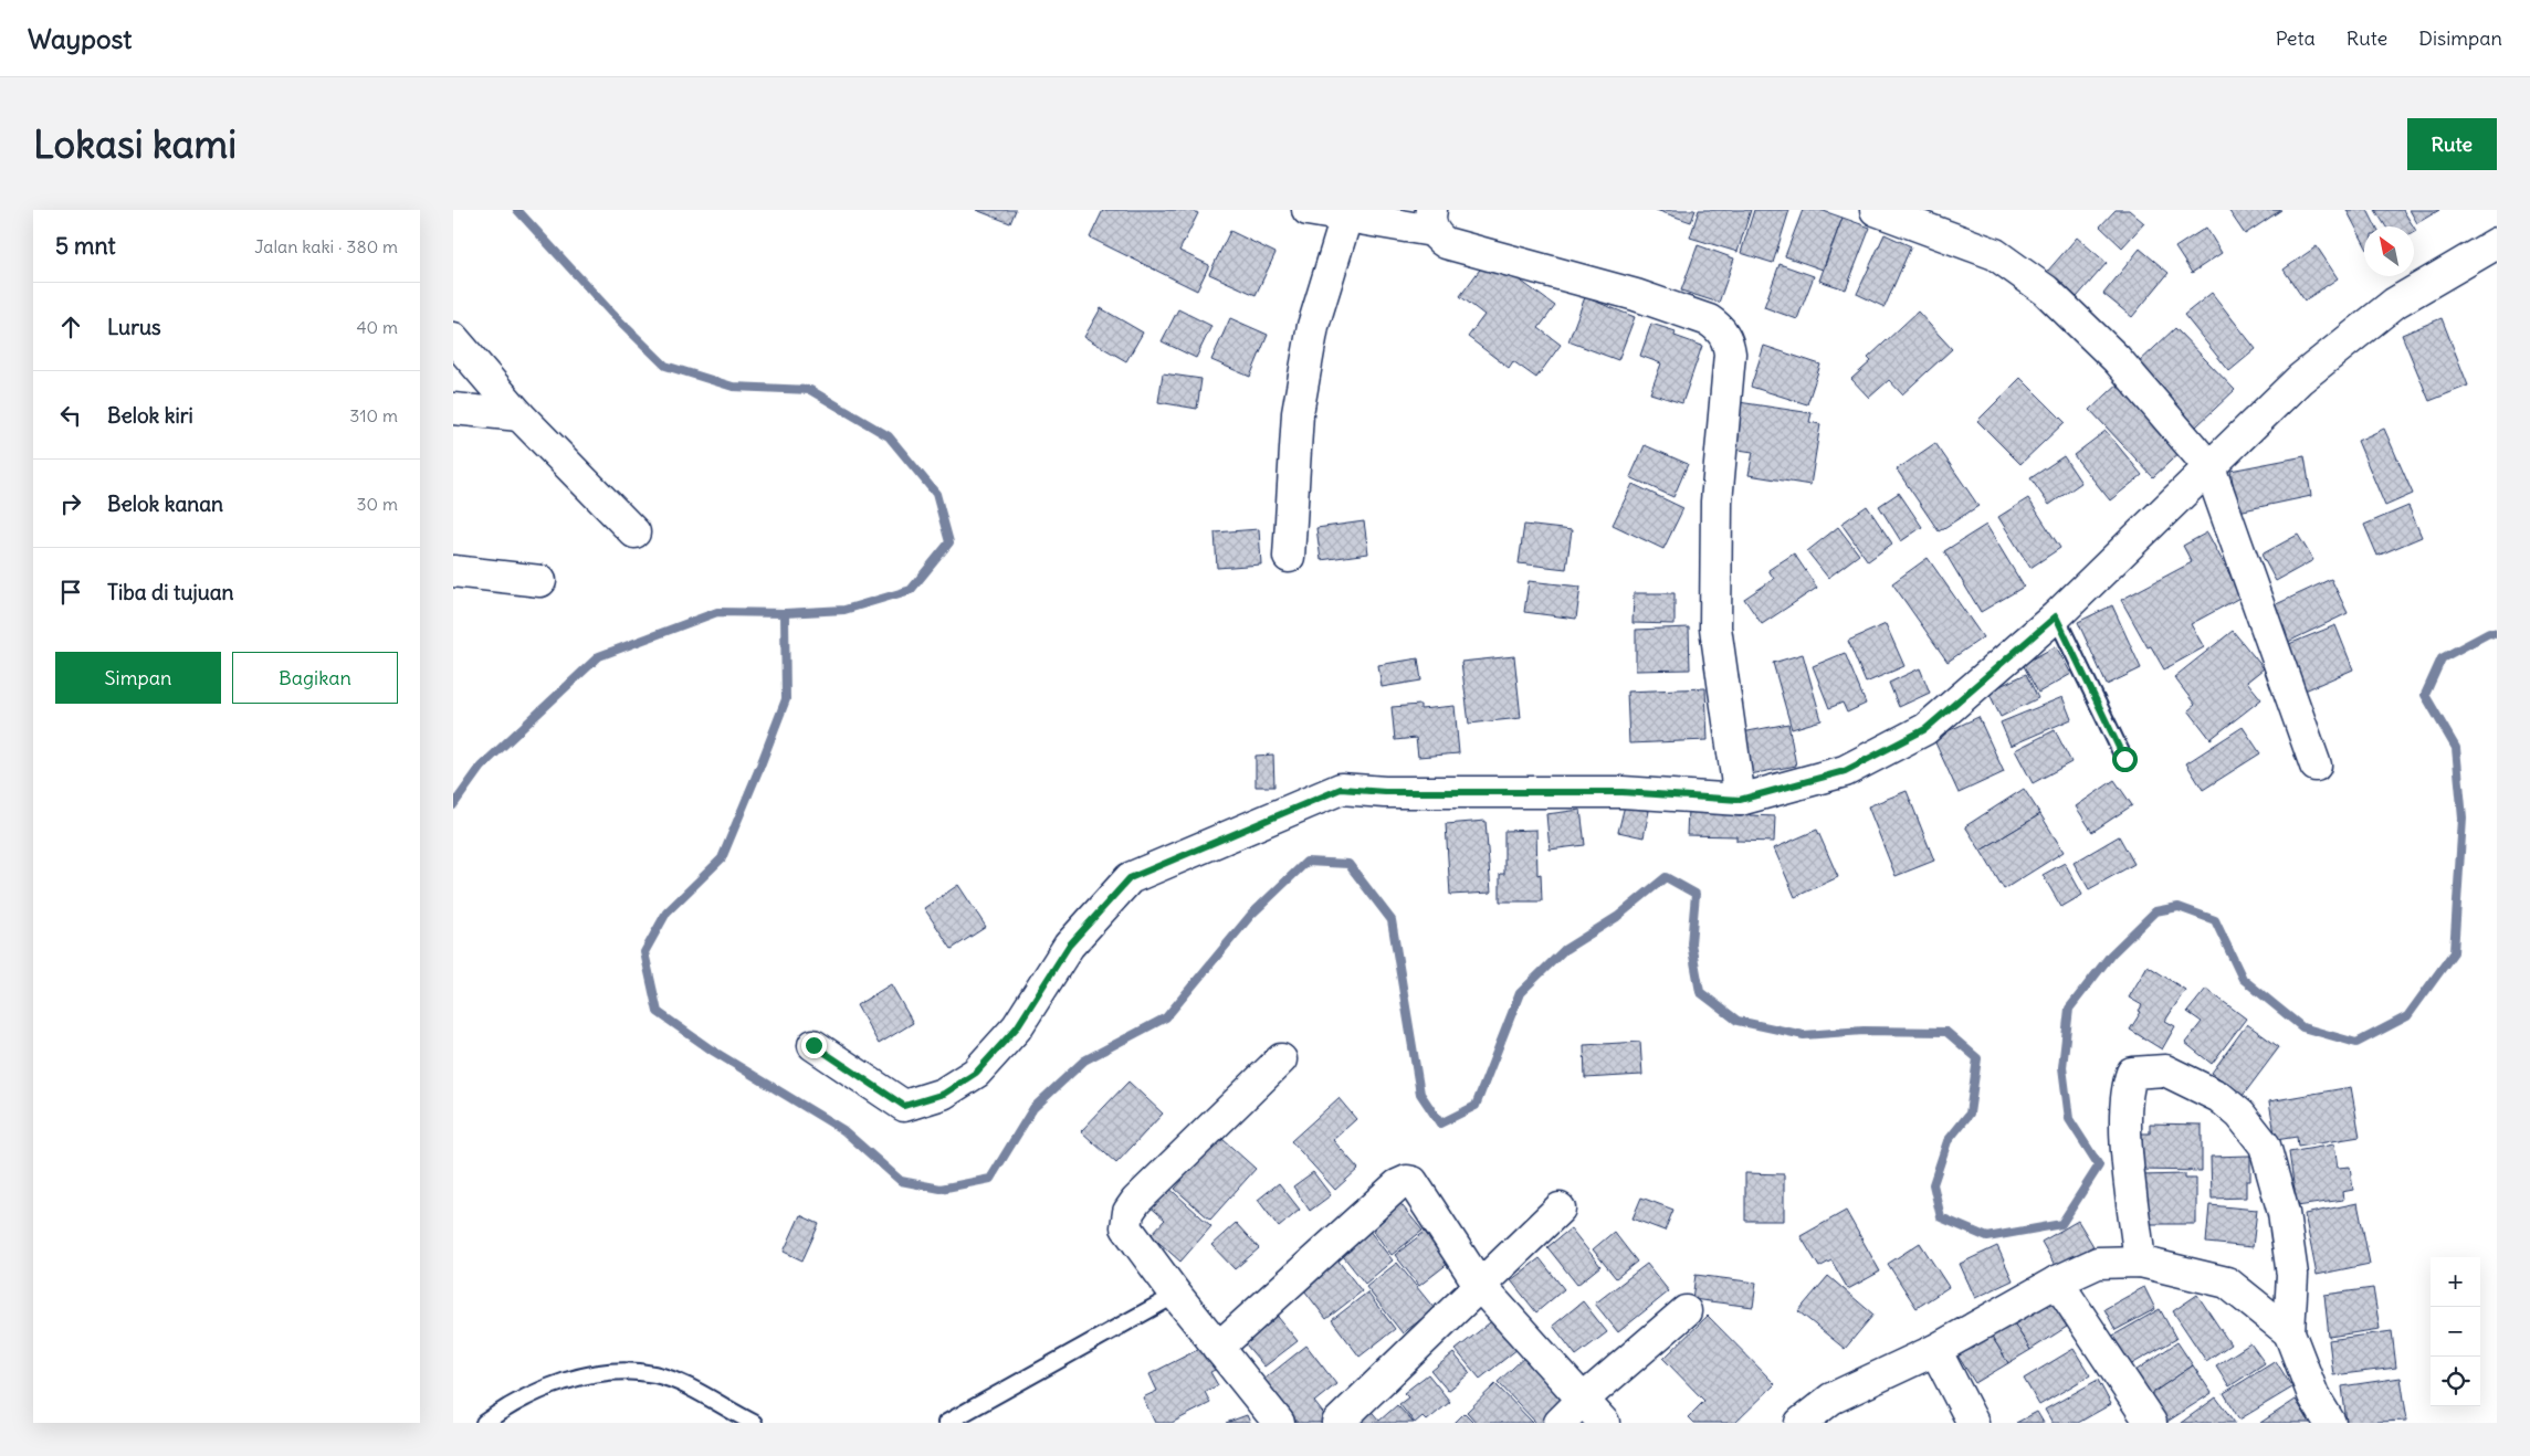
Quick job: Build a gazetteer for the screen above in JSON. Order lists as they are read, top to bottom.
{
  "north": "top left",
  "page": {
    "header": "Waypost",
    "nav": ["Peta", "Rute", "Disimpan"],
    "buttons": [
      "Rute",
      ["Simpan", "Bagikan"]
    ],
    "title": "Lokasi kami",
    "heading": ["5 mnt", "Jalan kaki · 380 m"],
    "list": [
      ["Lurus", "40 m"],
      ["Belok kiri", "310 m"],
      ["Belok kanan", "30 m"],
      "Tiba di tujuan"
    ],
    "map_buttons": ["+", "−"]
  }
}
